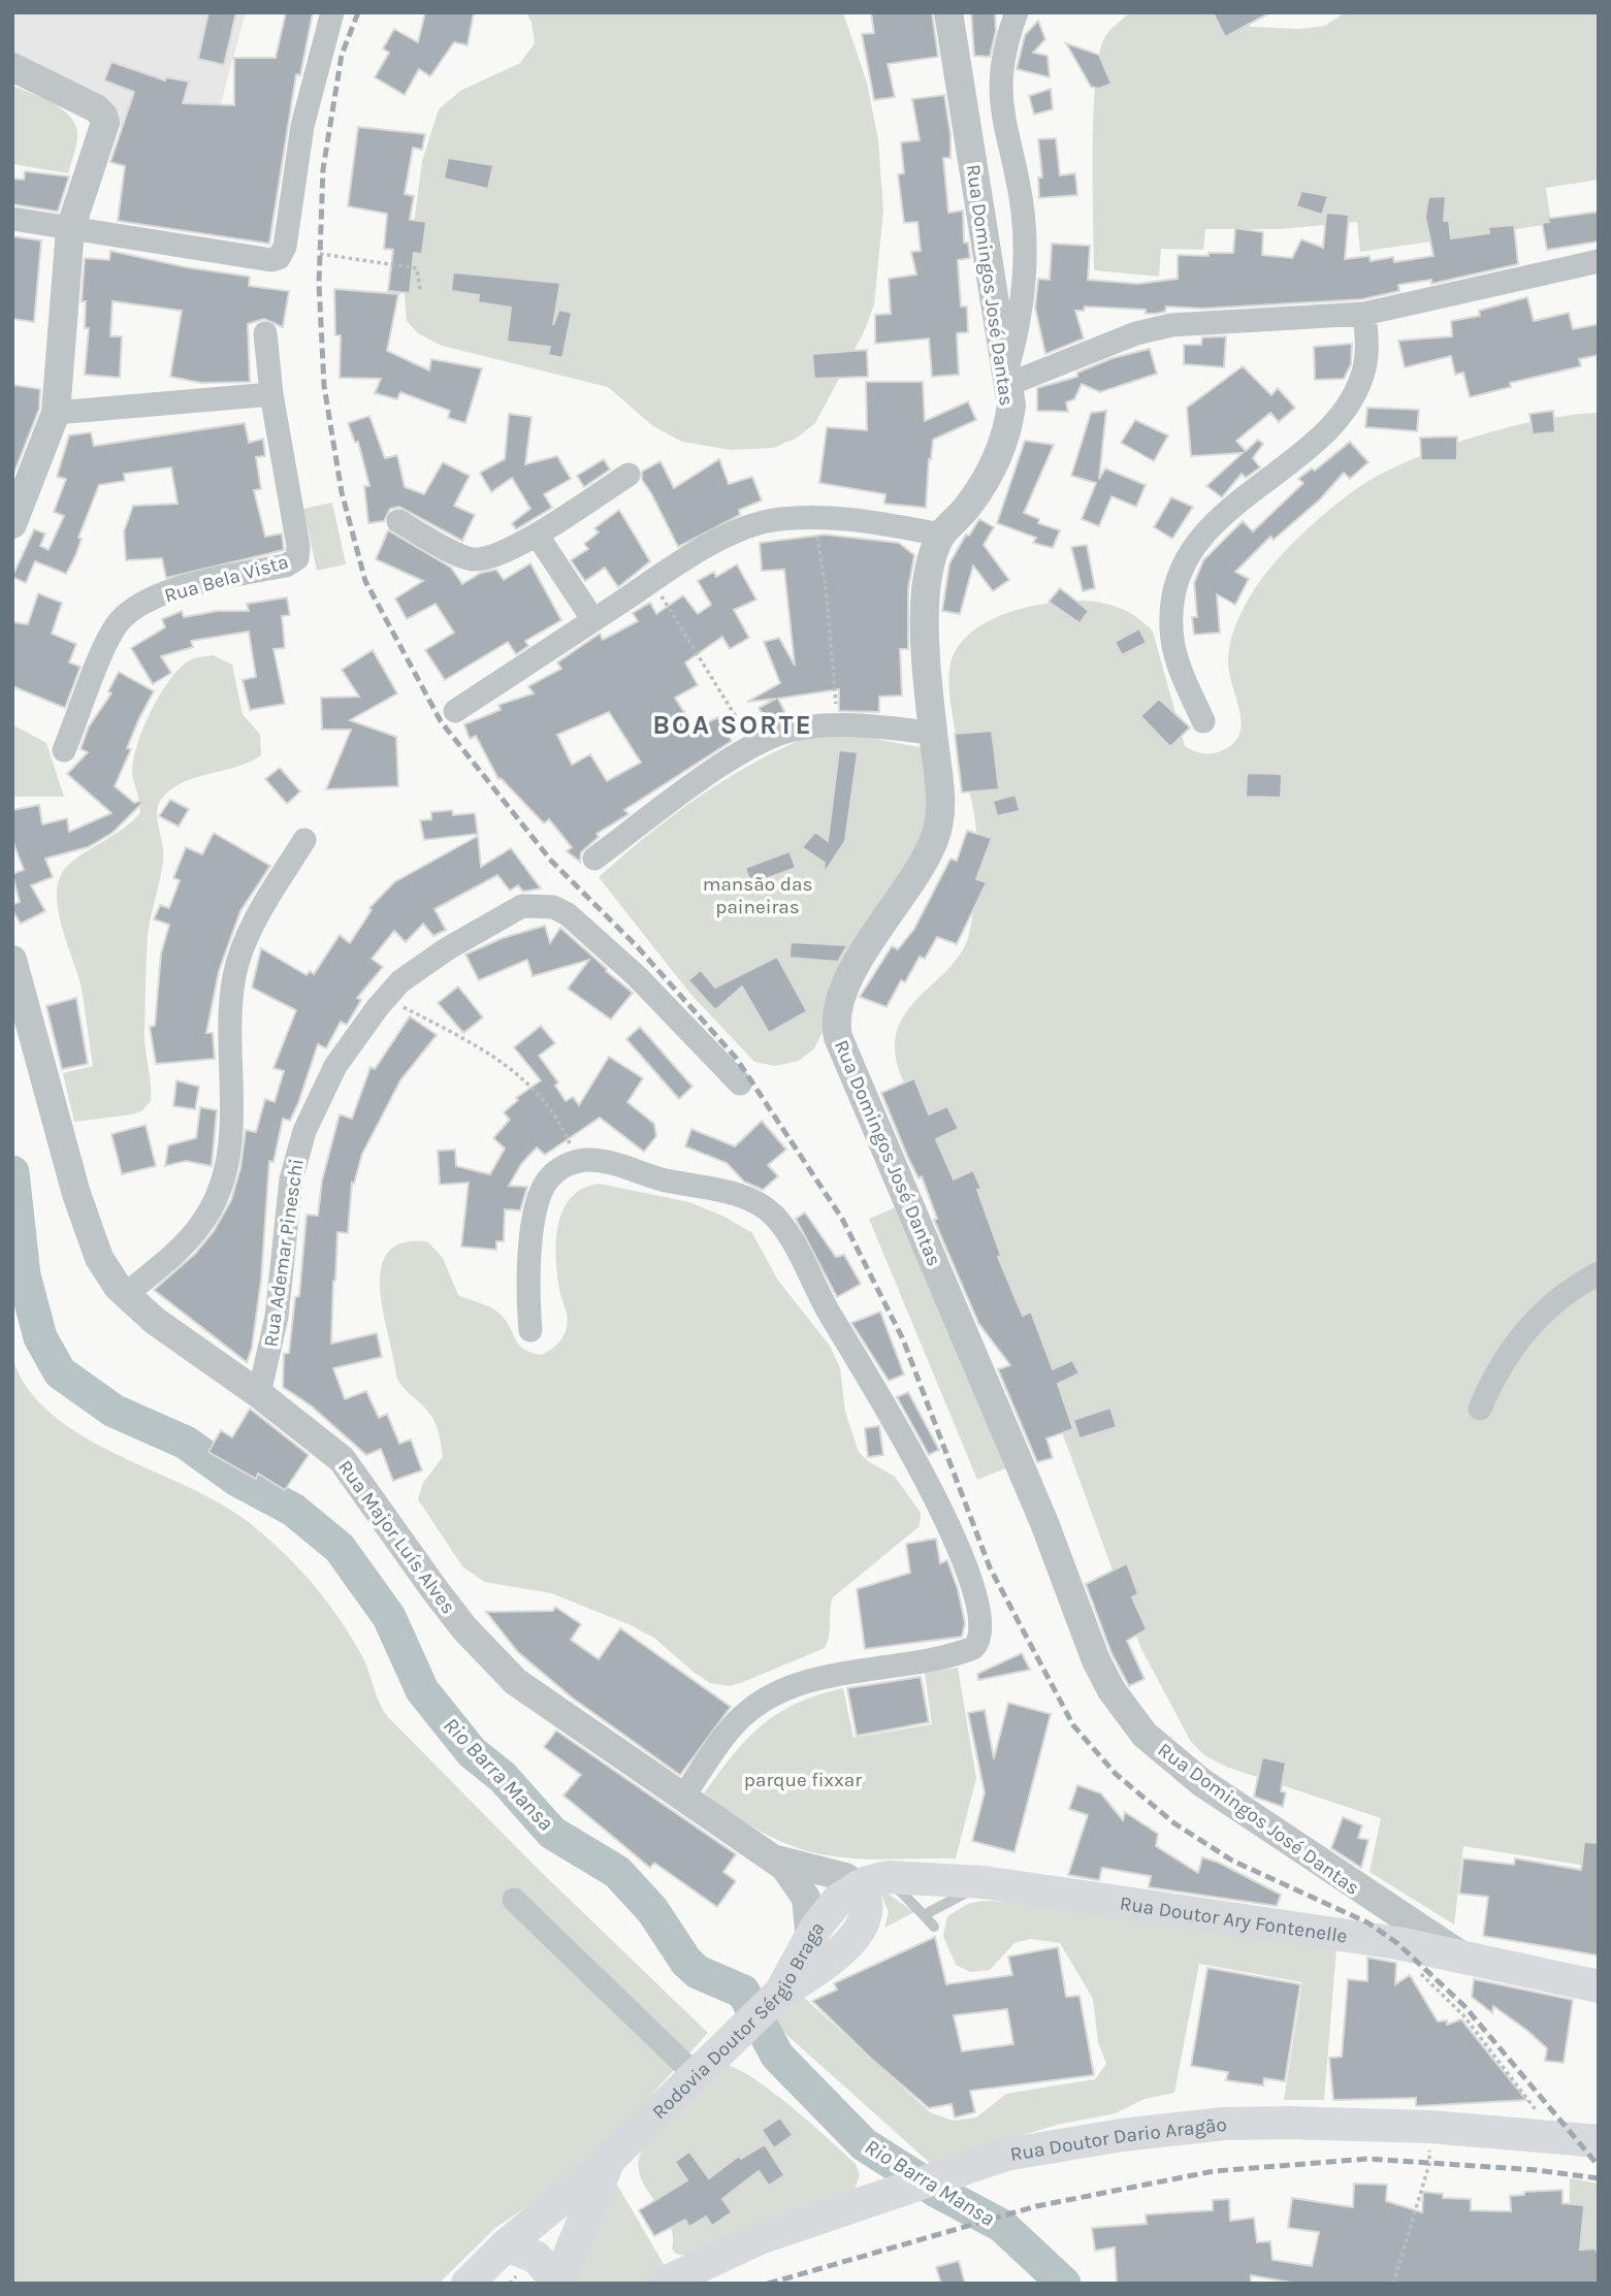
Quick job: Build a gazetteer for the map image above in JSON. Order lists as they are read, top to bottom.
{
  "streets": {
    "main road": ["Rua Doutor Ary Fontenelle", "Rodovia Doutor Sérgio Braga", "Rua Doutor Dario Aragão"],
    "street": [
      "Rua Domingos José Dantas",
      "Rua Bela Vista",
      "Rua Ademar Pineschi",
      "Rua Major Luís Alves"
    ]
  },
  "crossings": [
    ["Rua Domingos José Dantas", "Rua Doutor Ary Fontenelle"],
    ["Rua Ademar Pineschi", "Rua Major Luís Alves"],
    ["Rua Major Luís Alves", "Rodovia Doutor Sérgio Braga"],
    ["Rua Doutor Ary Fontenelle", "Rodovia Doutor Sérgio Braga"]
  ],
  "districts": ["BOA SORTE"],
  "water": ["Rio Barra Mansa"],
  "parks": ["mansão das paineiras", "parque fixxar"]
}
